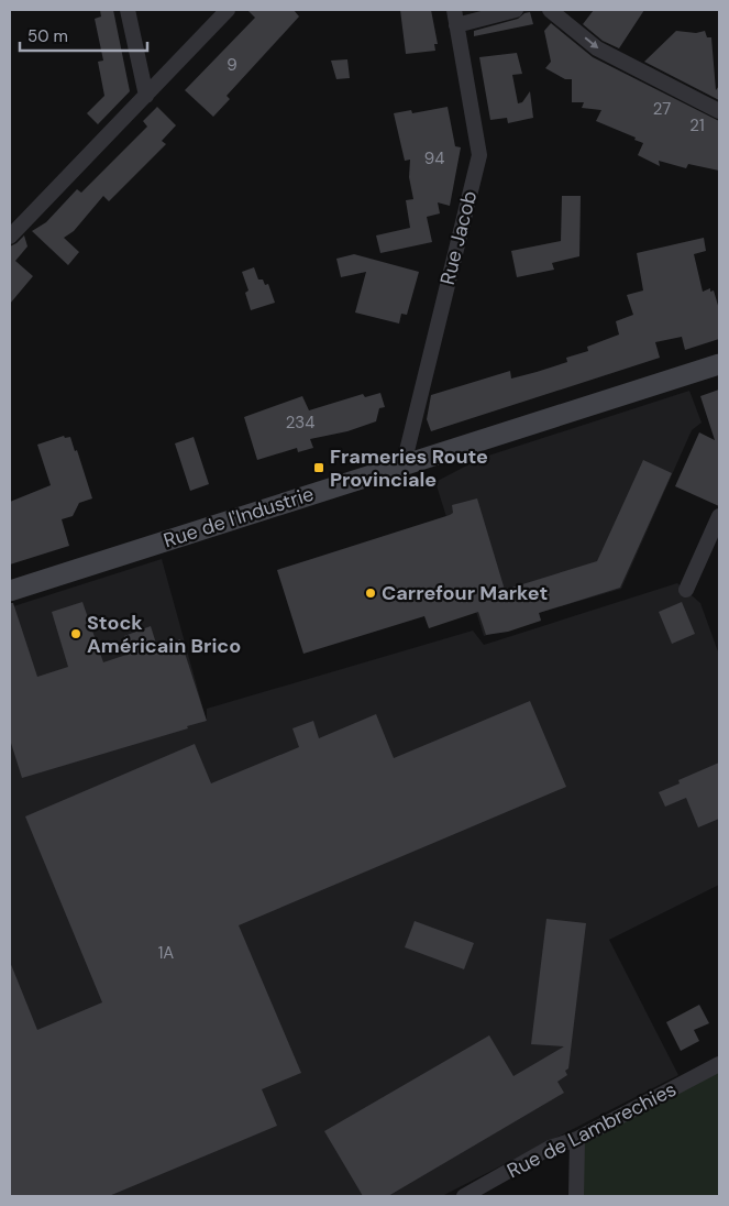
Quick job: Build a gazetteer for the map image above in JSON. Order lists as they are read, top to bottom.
{
  "streets": {
    "main road": ["Rue de l'Industrie"],
    "street": ["Rue Jacob", "Rue de Lambrechies"]
  },
  "crossings": [
    ["Rue Jacob", "Rue de l'Industrie"]
  ],
  "places": {
    "transit": ["Frameries Route Provinciale"],
    "other": ["Carrefour Market", "Stock Américain Brico"]
  },
  "house_numbers": [
    "9",
    "27",
    "21",
    "94",
    "234",
    "1A"
  ],
  "scale_bar": "50 m"
}
